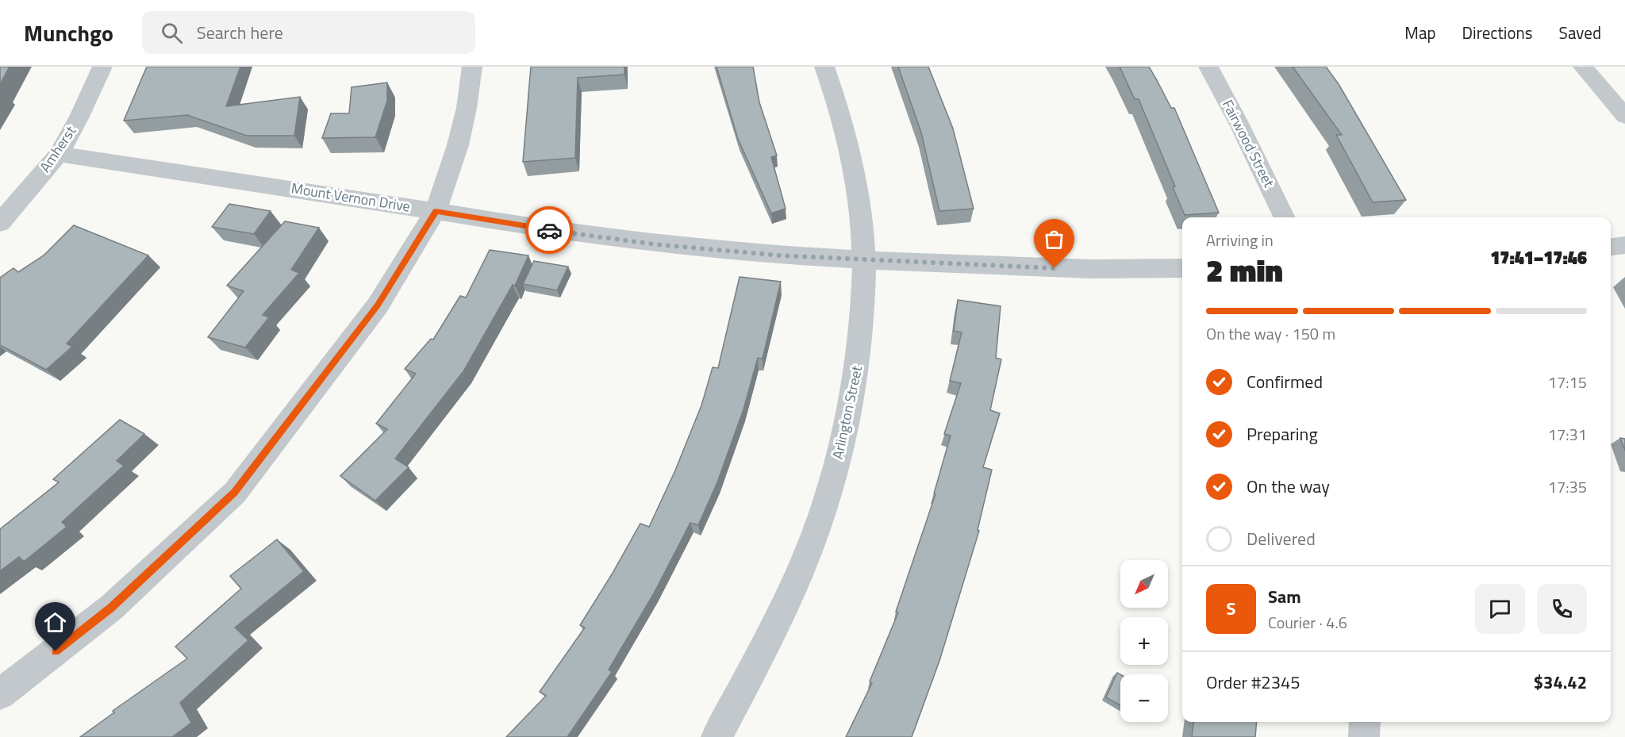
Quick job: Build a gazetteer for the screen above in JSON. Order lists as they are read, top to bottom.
{
  "streets": {
    "street": [
      "Fairwood Street",
      "Amherst",
      "Mount Vernon Drive",
      "Arlington Street"
    ]
  },
  "crossings": [
    ["Amherst", "Mount Vernon Drive"],
    ["Mount Vernon Drive", "Arlington Street"]
  ],
  "north": "bottom left",
  "page": {
    "header": "Munchgo",
    "search": "Search here",
    "nav": ["Map", "Directions", "Saved"],
    "heading": ["2 min", "Arriving in", "17:41–17:46"],
    "panel": [
      "Sam",
      "Courier · 4.6",
      "Order #2345",
      "$34.42"
    ],
    "bar": "On the way · 150 m",
    "list": [
      ["Confirmed", "17:15"],
      ["Preparing", "17:31"],
      ["On the way", "17:35"],
      "Delivered"
    ],
    "map_buttons": ["+", "−"],
    "round": "S"
  }
}
